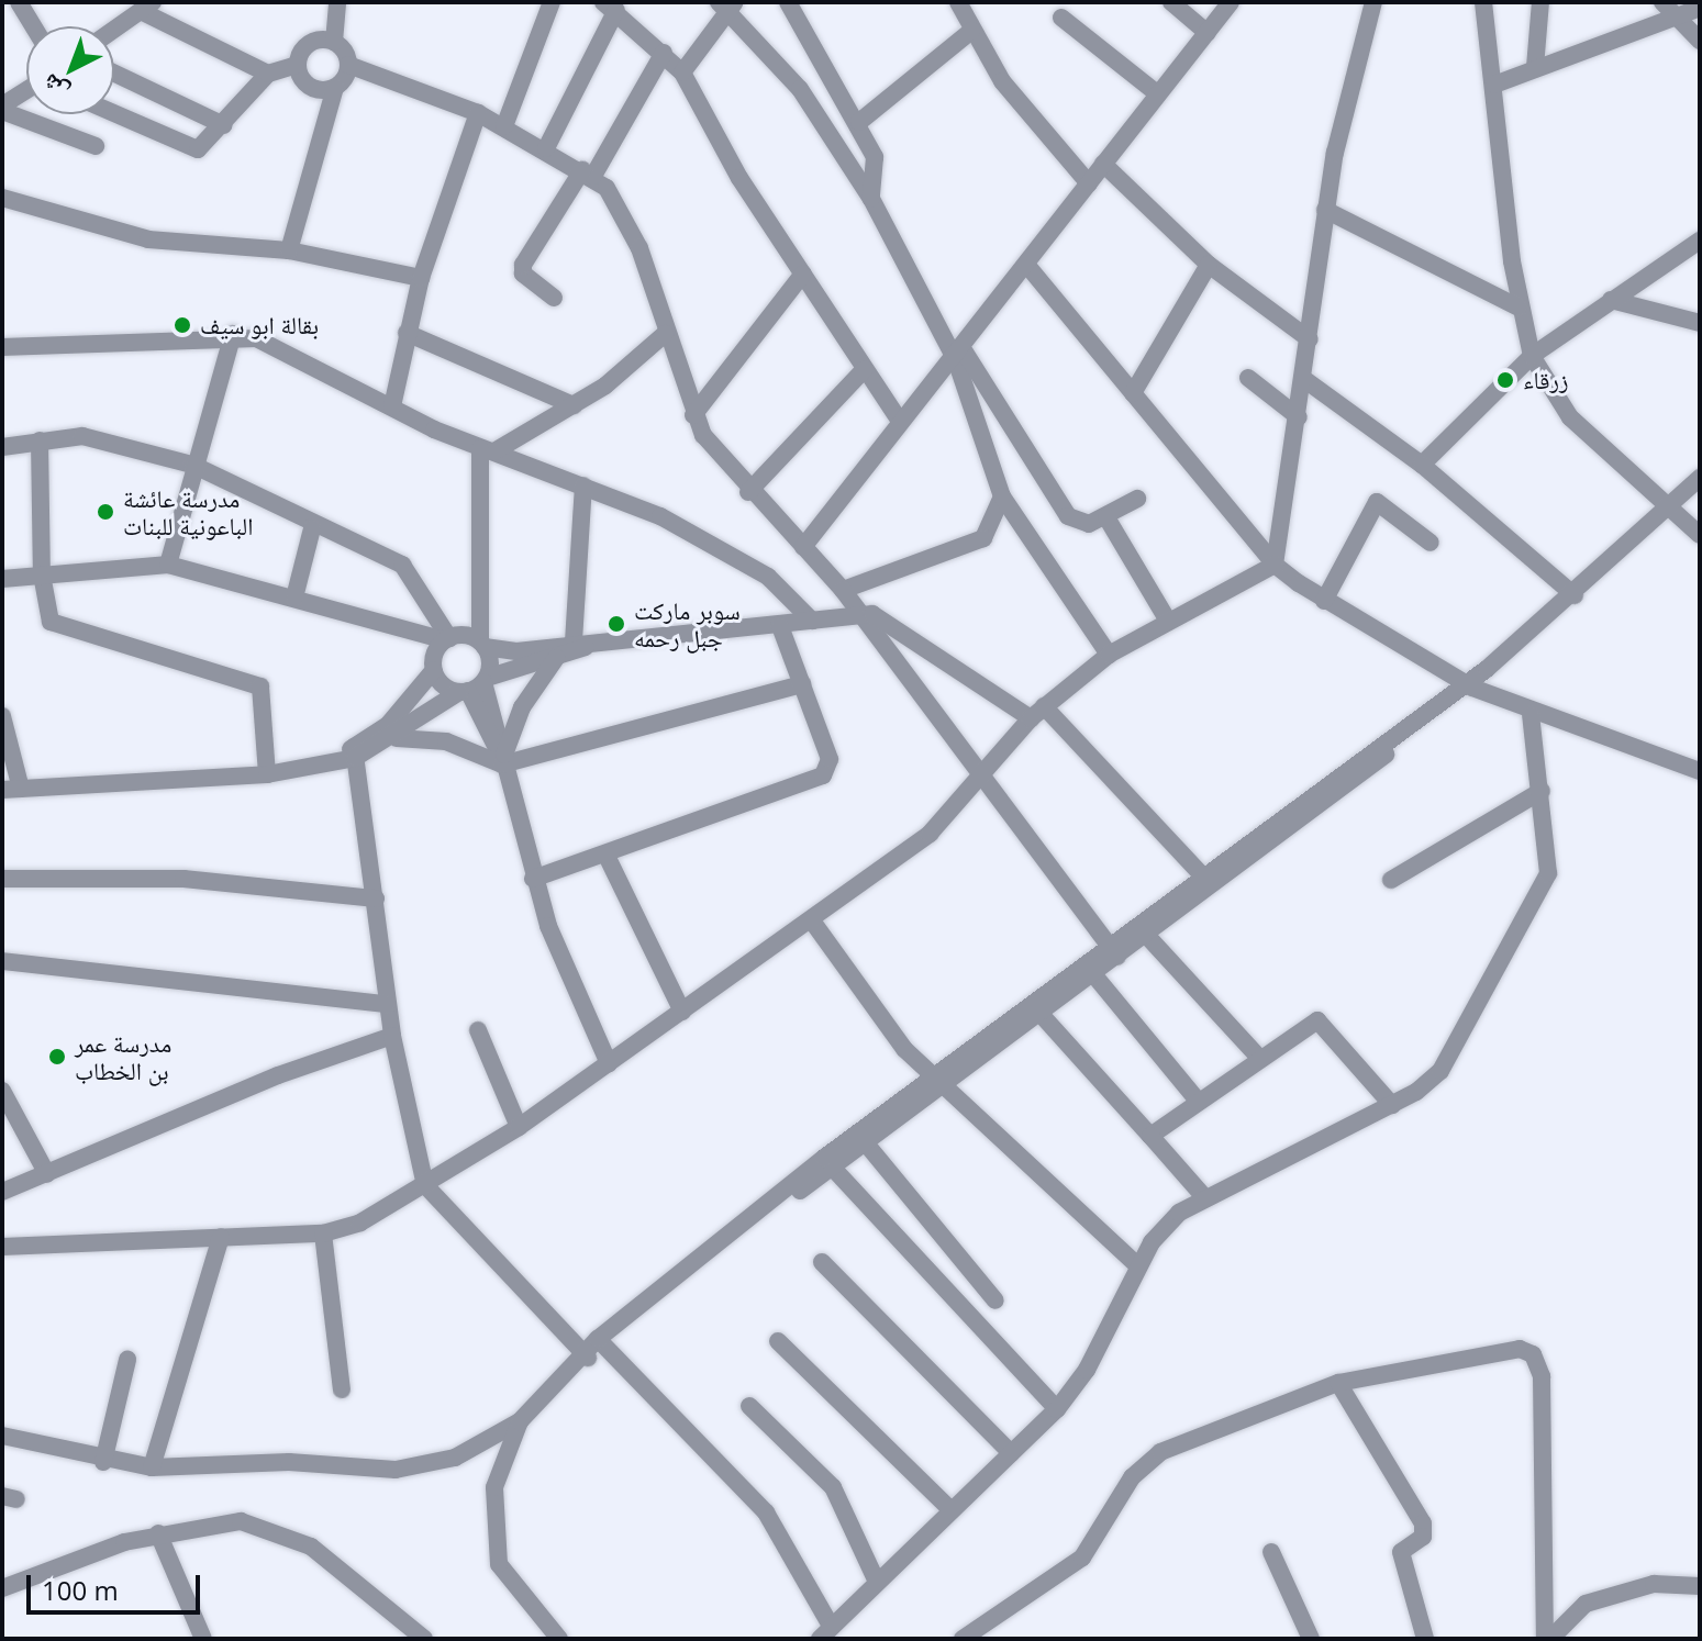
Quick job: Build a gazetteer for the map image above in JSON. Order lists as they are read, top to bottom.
{
  "places": [
    "بقالة ابو سيف",
    "زرقاء",
    "مدرسة عائشة الباعونية للبنات",
    "سوبر ماركت جبل رحمه",
    "مدرسة عمر بن الخطاب"
  ],
  "scale_bar": "100 m",
  "north": "bottom left"
}
